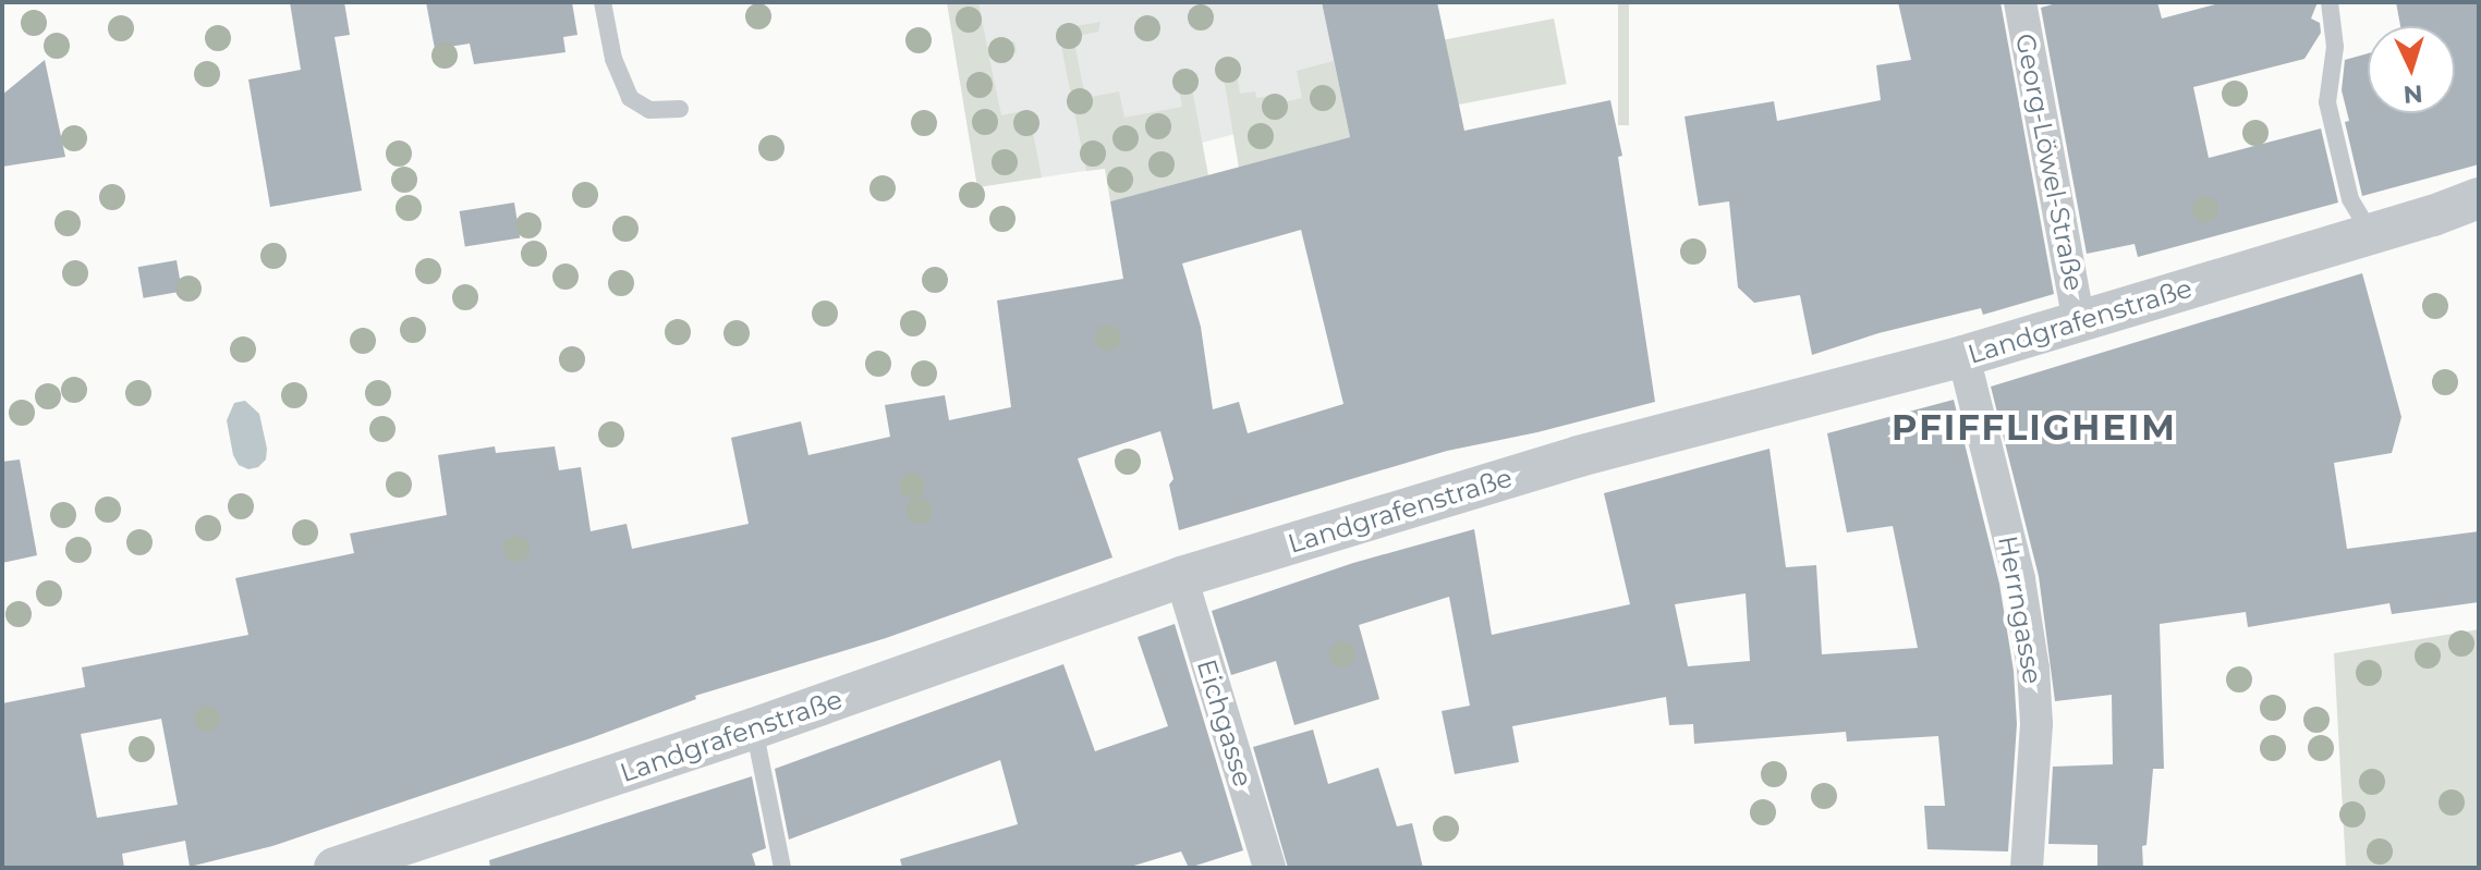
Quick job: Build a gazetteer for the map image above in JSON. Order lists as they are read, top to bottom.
{
  "streets": {
    "street": [
      "Georg-Löwel-Straße",
      "Landgrafenstraße",
      "Herrngasse",
      "Eichgasse"
    ]
  },
  "crossings": [
    ["Georg-Löwel-Straße", "Landgrafenstraße"],
    ["Landgrafenstraße", "Herrngasse"],
    ["Landgrafenstraße", "Eichgasse"]
  ],
  "districts": ["PFIFFLIGHEIM"],
  "north": "bottom"
}
